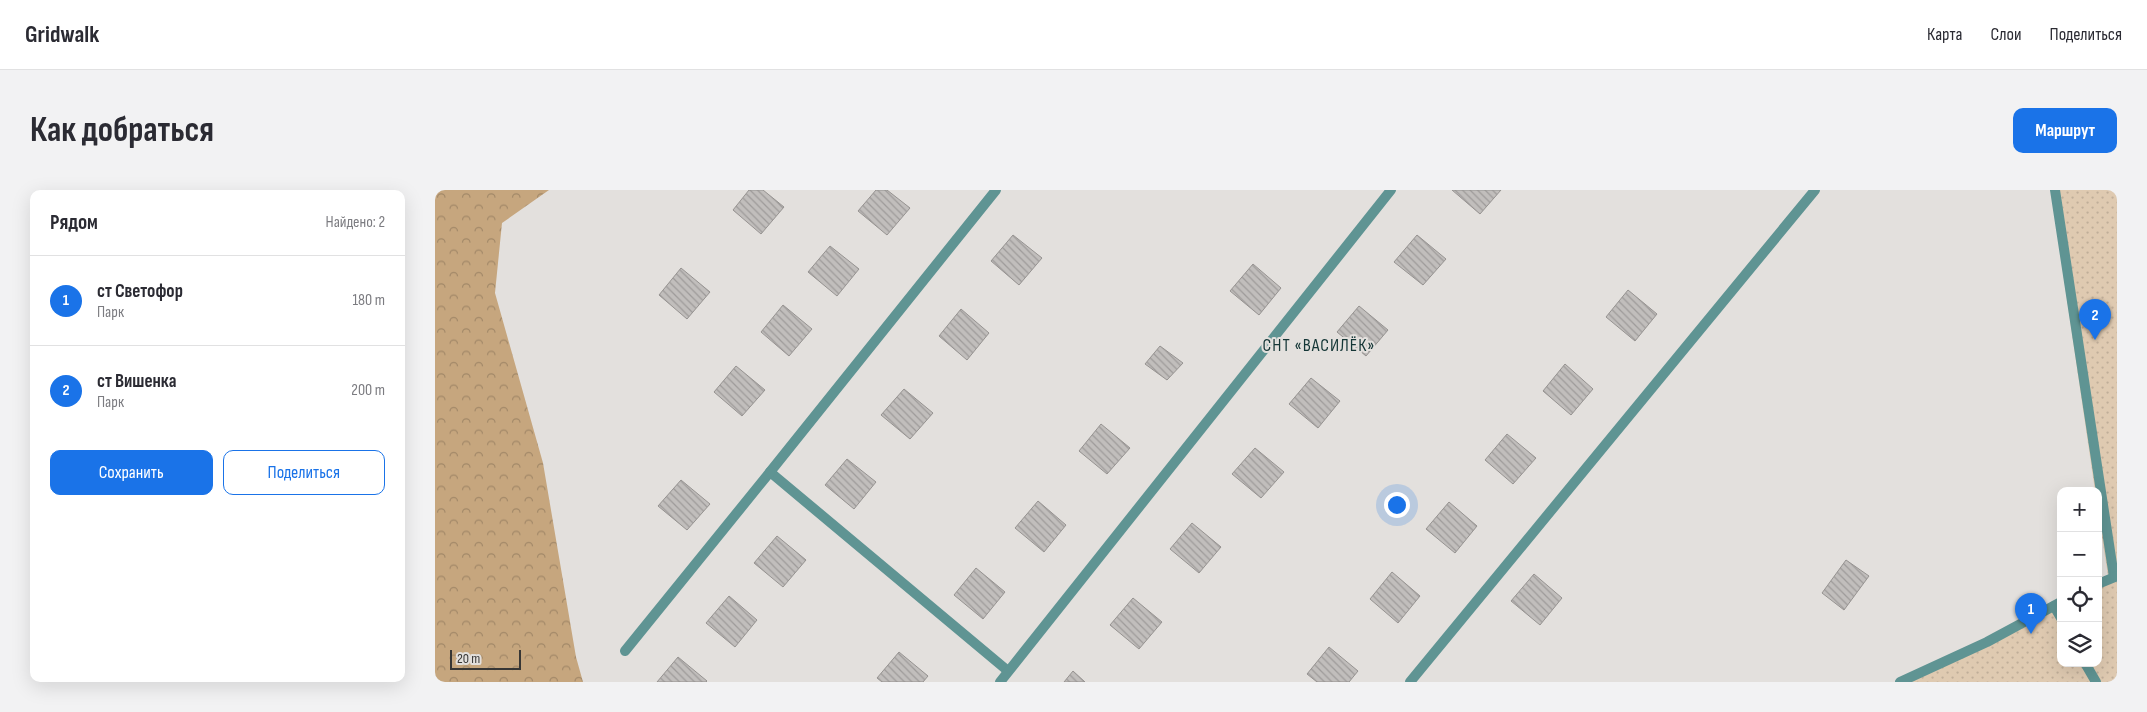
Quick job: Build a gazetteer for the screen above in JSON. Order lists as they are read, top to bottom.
{
  "districts": ["СНТ «ВАСИЛЁК»"],
  "scale_bar": "20 m",
  "page": {
    "header": "Gridwalk",
    "nav": ["Карта", "Слои", "Поделиться"],
    "buttons": [
      "Маршрут",
      ["Сохранить", "Поделиться"]
    ],
    "title": "Как добраться",
    "heading": ["Рядом", "Найдено: 2"],
    "list": [
      {
        "mark": "1",
        "name": "ст Светофор",
        "note": "Парк",
        "value": "180 m"
      },
      {
        "mark": "2",
        "name": "ст Вишенка",
        "note": "Парк",
        "value": "200 m"
      }
    ],
    "pins": ["2", "1"],
    "map_buttons": ["+", "−"],
    "scale": "20 m"
  }
}
